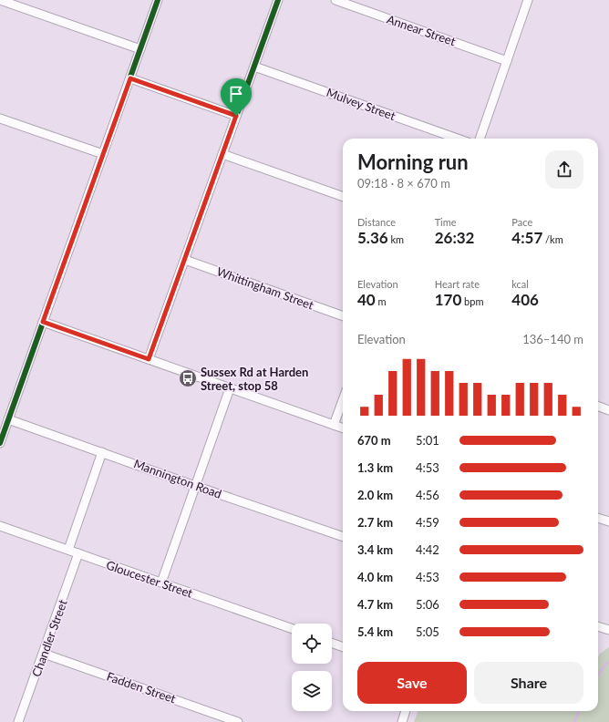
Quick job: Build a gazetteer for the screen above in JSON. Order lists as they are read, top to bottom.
{
  "streets": {
    "street": [
      "Annear Street",
      "Mulvey Street",
      "Whittingham Street",
      "Mannington Road",
      "Gloucester Street",
      "Chandler Street",
      "Fadden Street"
    ]
  },
  "crossings": [
    ["Gloucester Street", "Chandler Street"],
    ["Chandler Street", "Fadden Street"]
  ],
  "places": {
    "bus stop": ["Sussex Rd at Harden Street, stop 58"]
  },
  "page": {
    "heading": ["Morning run", "09:18 · 8 × 670 m"],
    "stats": [
      ["Distance", "5.36 km"],
      ["Time", "26:32"],
      ["Pace", "4:57 /km"],
      ["Elevation", "40 m"],
      ["Heart rate", "170 bpm"],
      ["kcal", "406"]
    ],
    "chart": ["Elevation", "136–140 m"],
    "list": [
      {
        "name": "670 m",
        "note": "5:01"
      },
      {
        "name": "1.3 km",
        "note": "4:53"
      },
      {
        "name": "2.0 km",
        "note": "4:56"
      },
      {
        "name": "2.7 km",
        "note": "4:59"
      },
      {
        "name": "3.4 km",
        "note": "4:42"
      },
      {
        "name": "4.0 km",
        "note": "4:53"
      },
      {
        "name": "4.7 km",
        "note": "5:06"
      },
      {
        "name": "5.4 km",
        "note": "5:05"
      }
    ],
    "buttons": ["Save", "Share"]
  }
}
